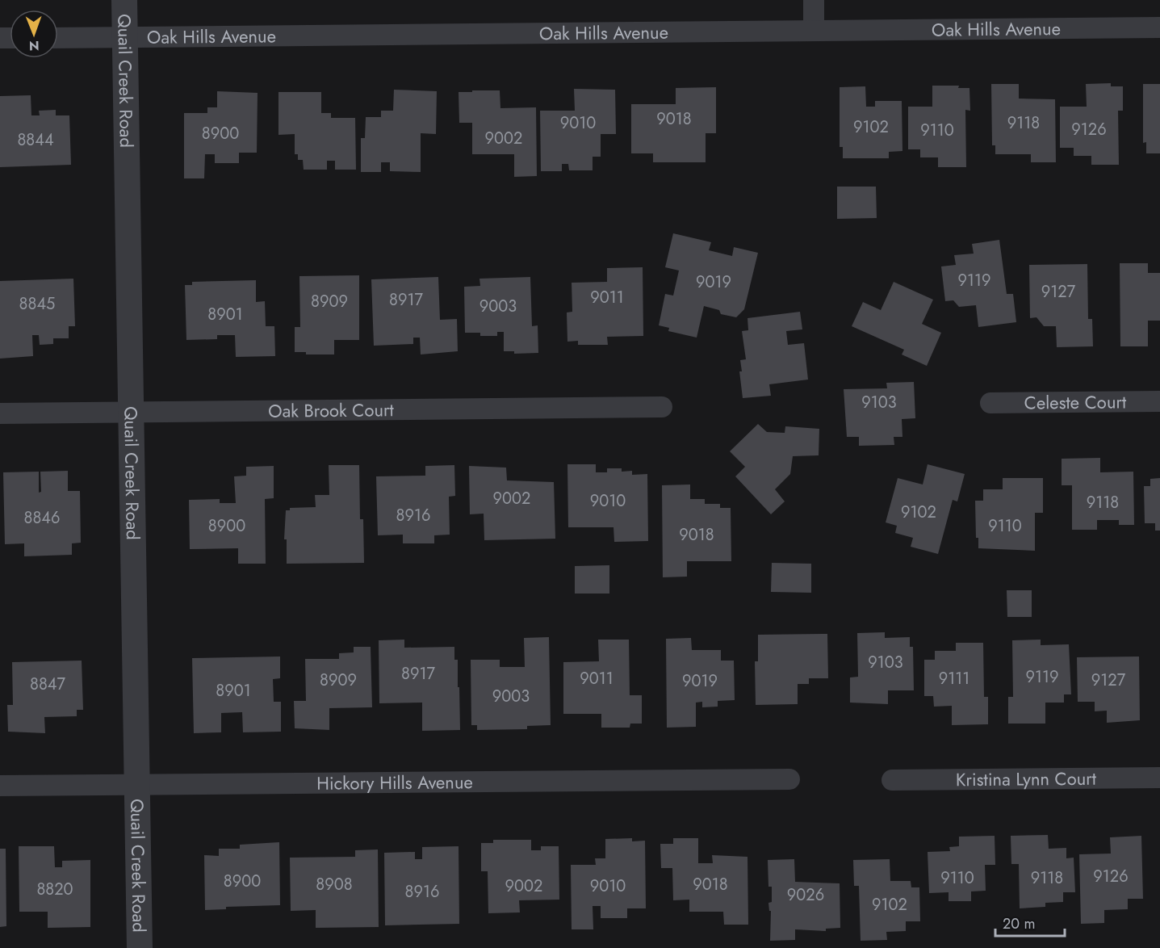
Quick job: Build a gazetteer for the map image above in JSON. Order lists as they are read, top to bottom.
{
  "streets": {
    "street": [
      "Oak Hills Avenue",
      "Quail Creek Road",
      "Celeste Court",
      "Oak Brook Court",
      "Kristina Lynn Court",
      "Hickory Hills Avenue"
    ]
  },
  "crossings": [
    ["Oak Hills Avenue", "Quail Creek Road"],
    ["Quail Creek Road", "Oak Brook Court"],
    ["Quail Creek Road", "Hickory Hills Avenue"]
  ],
  "house_numbers": [
    "9018",
    "9010",
    "9118",
    "9102",
    "9126",
    "9110",
    "8900",
    "9002",
    "8844",
    "9119",
    "9019",
    "9127",
    "9011",
    "8917",
    "8909",
    "8845",
    "9003",
    "8901",
    "9103",
    "9002",
    "9010",
    "9118",
    "9102",
    "8916",
    "8846",
    "8900",
    "9110",
    "9018",
    "9103",
    "8917",
    "9119",
    "9011",
    "9111",
    "8909",
    "9127",
    "9019",
    "8847",
    "8901",
    "9003",
    "9126",
    "9110",
    "9118",
    "8900",
    "8908",
    "9018",
    "9002",
    "9010",
    "8820",
    "8916",
    "9026",
    "9102"
  ],
  "scale_bar": "20 m",
  "north": "bottom"
}
